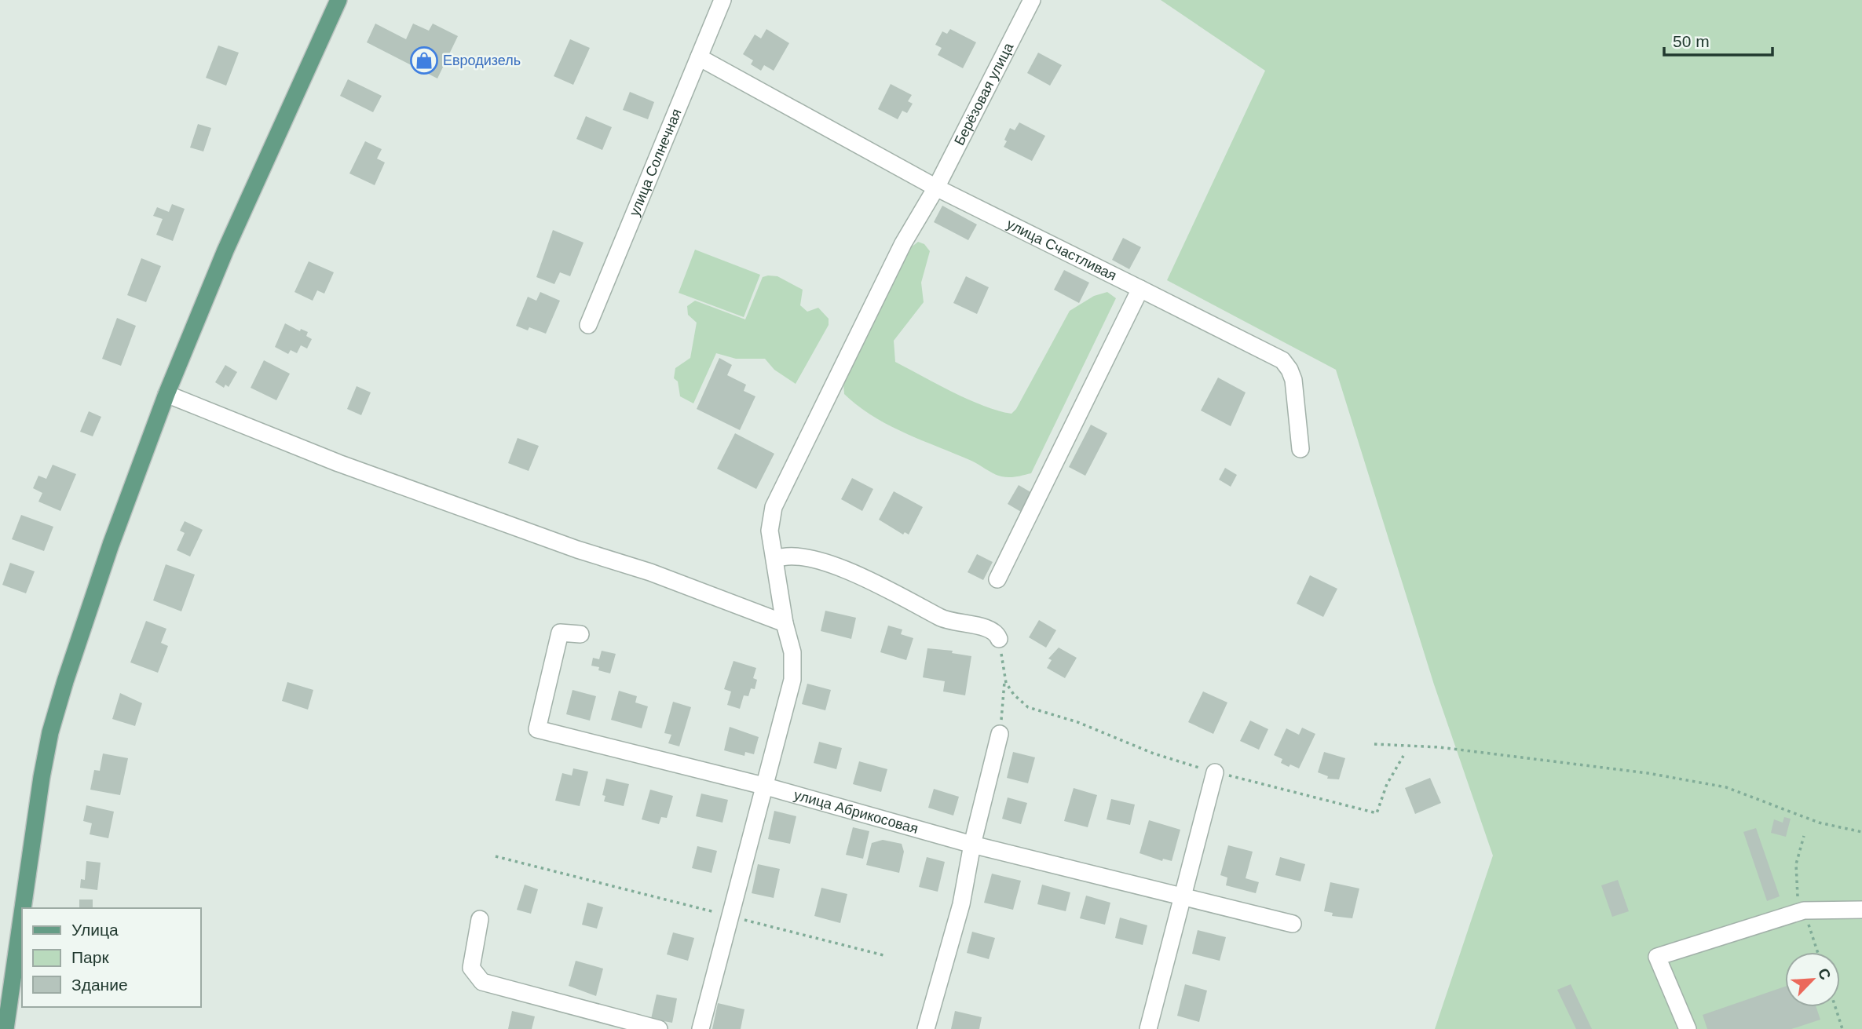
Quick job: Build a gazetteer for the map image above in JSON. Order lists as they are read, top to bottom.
{
  "streets": {
    "street": [
      "Берёзовая улица",
      "улица Солнечная",
      "улица Счастливая",
      "улица Абрикосовая"
    ]
  },
  "crossings": [
    ["Берёзовая улица", "улица Счастливая"],
    ["Берёзовая улица", "улица Абрикосовая"],
    ["улица Солнечная", "улица Счастливая"]
  ],
  "places": {
    "shop": ["Евродизель"]
  },
  "legend": ["Улица", "Парк", "Здание"],
  "scale_bar": "50 m",
  "north": "top right"
}
